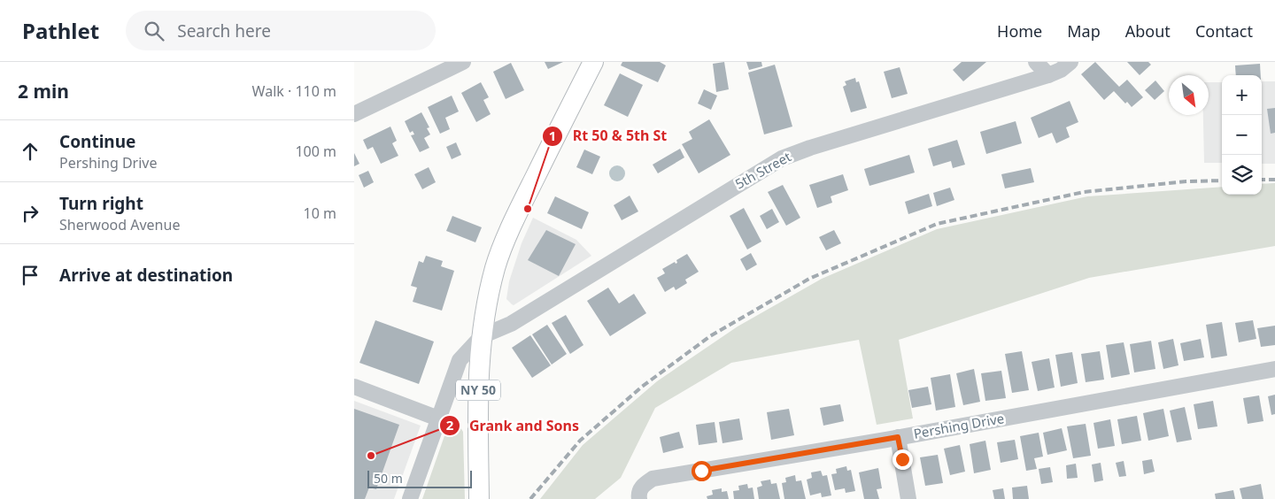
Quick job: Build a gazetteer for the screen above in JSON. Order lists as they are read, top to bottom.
{
  "streets": {
    "main road": ["NY 50"],
    "street": ["5th Street", "Pershing Drive"]
  },
  "crossings": [
    ["5th Street", "NY 50"]
  ],
  "places": ["Rt 50 & 5th St", "Grank and Sons"],
  "scale_bar": "50 m",
  "north": "bottom right",
  "page": {
    "header": "Pathlet",
    "search": "Search here",
    "nav": [
      "Home",
      "Map",
      "About",
      "Contact"
    ],
    "heading": ["2 min", "Walk · 110 m"],
    "map_buttons": ["+", "−"],
    "list": [
      ["Continue", "Pershing Drive", "100 m"],
      ["Turn right", "Sherwood Avenue", "10 m"],
      "Arrive at destination"
    ],
    "scale": "50 m"
  }
}
